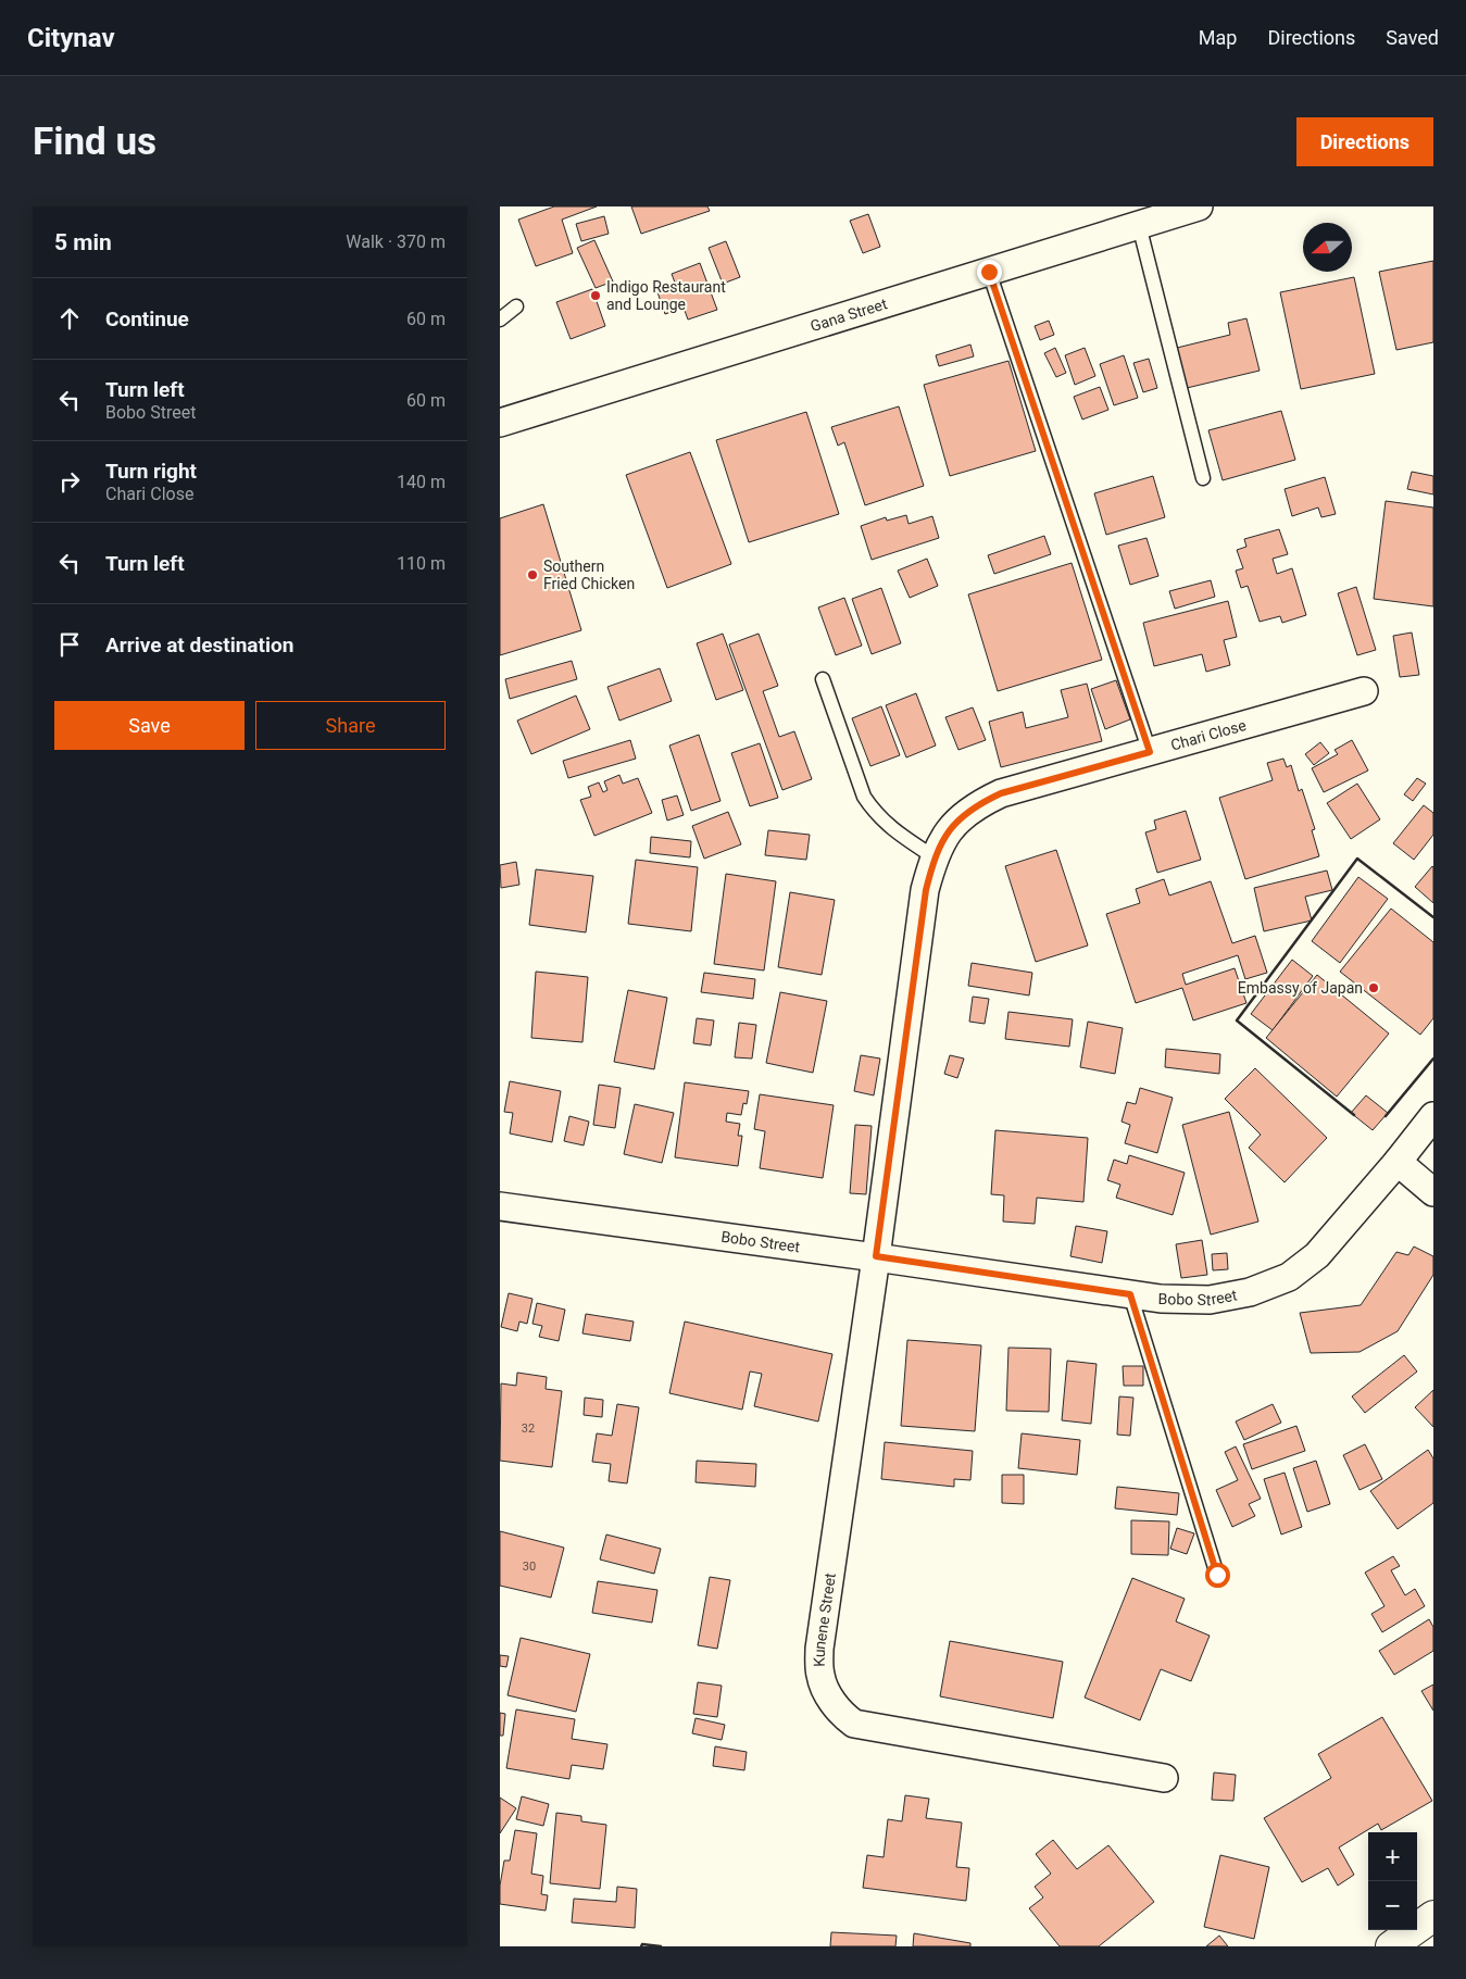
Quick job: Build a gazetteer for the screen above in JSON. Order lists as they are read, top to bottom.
{
  "streets": {
    "street": [
      "Gana Street",
      "Chari Close",
      "Bobo Street",
      "Kunene Street"
    ]
  },
  "crossings": [
    ["Chari Close", "Bobo Street"],
    ["Chari Close", "Kunene Street"],
    ["Bobo Street", "Kunene Street"]
  ],
  "places": ["Indigo Restaurant and Lounge", "Southern Fried Chicken", "Embassy of Japan"],
  "house_numbers": ["32", "30"],
  "north": "left",
  "page": {
    "header": "Citynav",
    "nav": ["Map", "Directions", "Saved"],
    "buttons": [
      "Directions",
      ["Save", "Share"]
    ],
    "title": "Find us",
    "heading": ["5 min", "Walk · 370 m"],
    "list": [
      ["Continue", "60 m"],
      ["Turn left", "Bobo Street", "60 m"],
      ["Turn right", "Chari Close", "140 m"],
      ["Turn left", "110 m"],
      "Arrive at destination"
    ],
    "map_buttons": ["+", "−"]
  }
}
